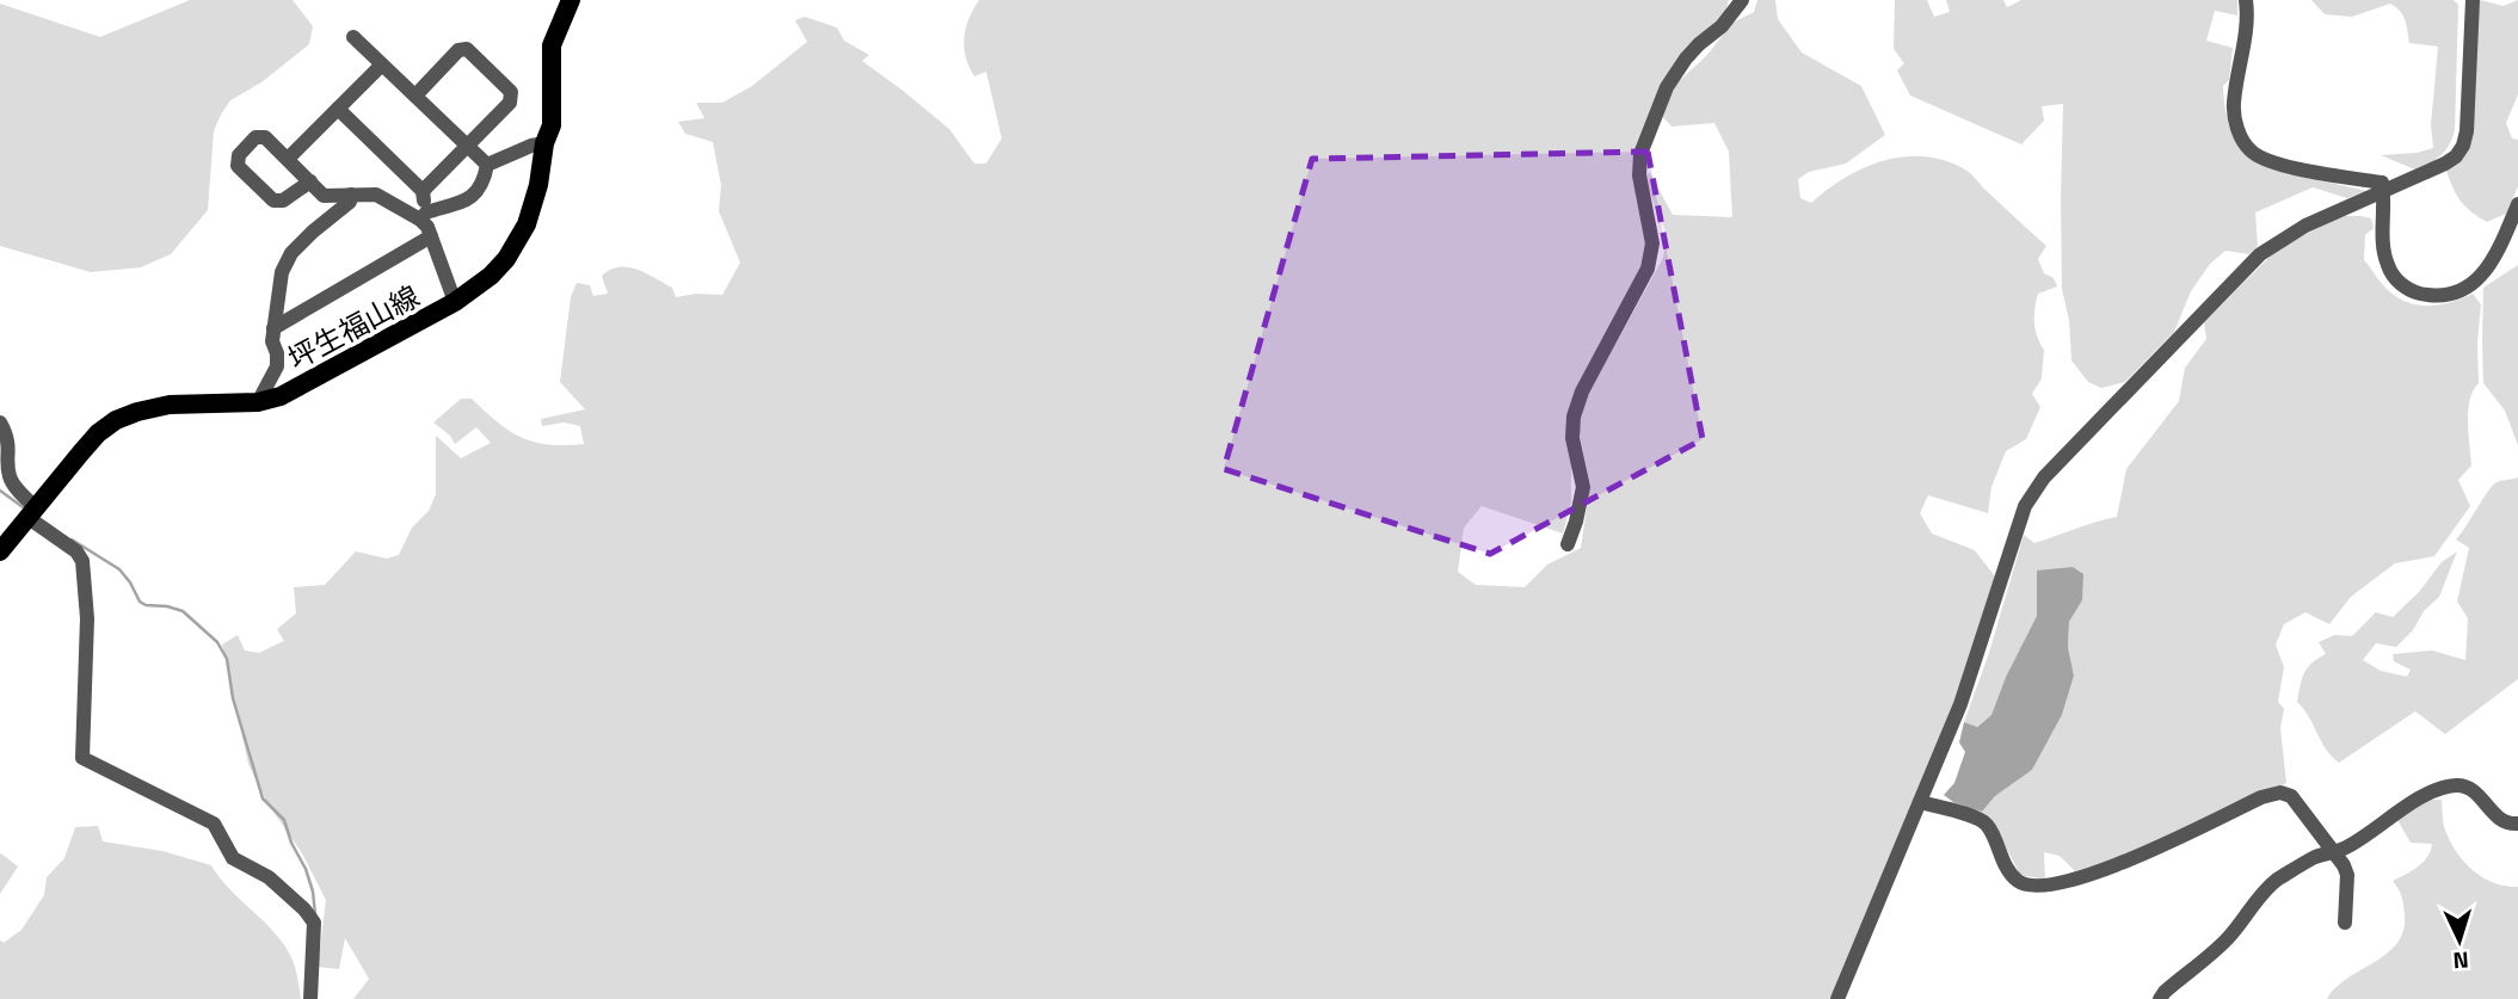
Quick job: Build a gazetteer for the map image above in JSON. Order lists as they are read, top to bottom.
{
  "streets": {
    "main road": ["坪生福山線"]
  },
  "north": "bottom"
}
